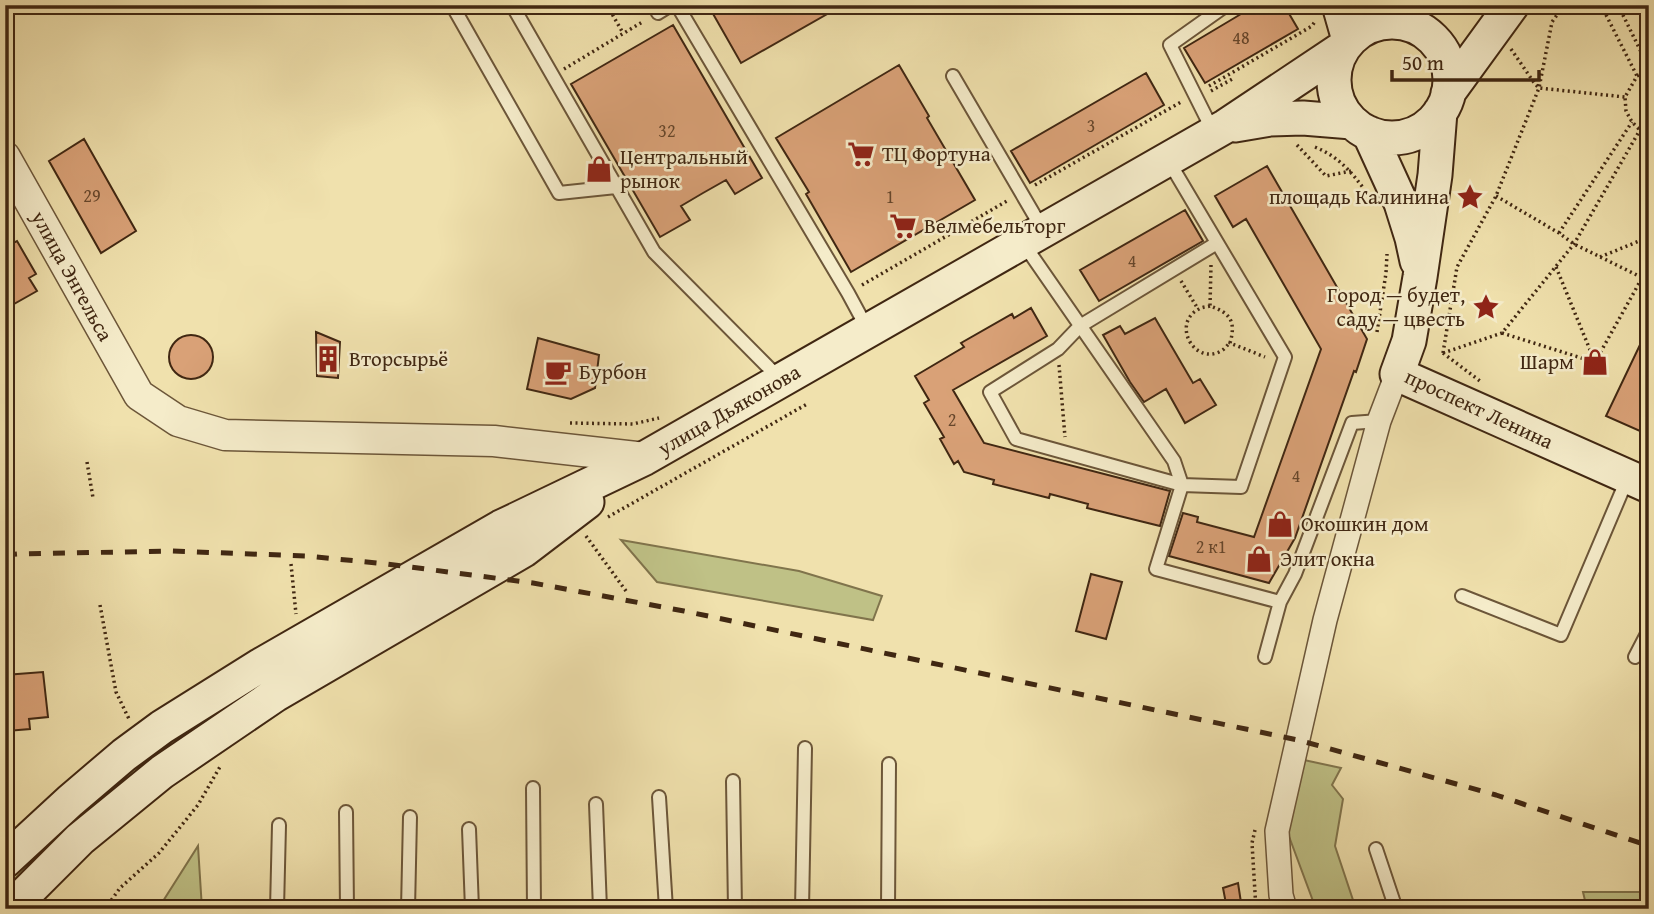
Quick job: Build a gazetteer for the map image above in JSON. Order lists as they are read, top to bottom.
{
  "streets": {
    "main road": ["проспект Ленина", "улица Дьяконова"],
    "street": ["улица Энгельса"]
  },
  "crossings": [
    ["улица Энгельса", "улица Дьяконова"],
    ["проспект Ленина", "улица Дьяконова"]
  ],
  "places": {
    "supermarket": ["ТЦ Фортуна", "Велмебельторг"],
    "shop": [
      "Центральный рынок",
      "Шарм",
      "Окошкин дом",
      "Элит окна"
    ],
    "place": ["площадь Калинина", "Город — будет, саду — цвесть"],
    "building": ["Вторсырьё"],
    "cafe": ["Бурбон"]
  },
  "house_numbers": [
    "48",
    "3",
    "32",
    "29",
    "1",
    "4",
    "2",
    "4",
    "2 к1"
  ],
  "scale_bar": "50 m"
}
